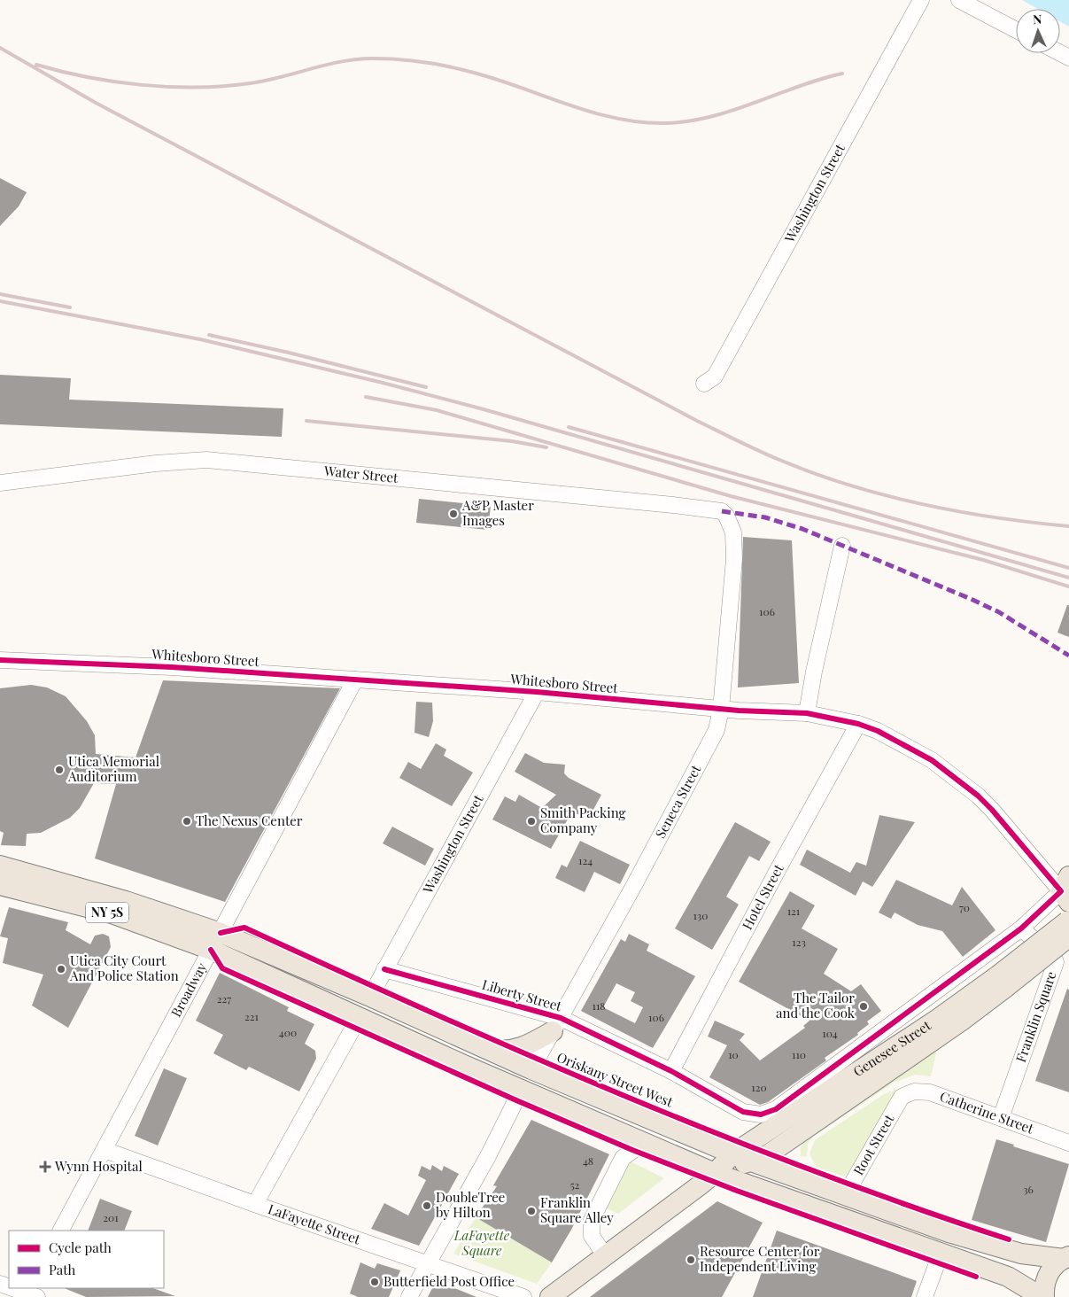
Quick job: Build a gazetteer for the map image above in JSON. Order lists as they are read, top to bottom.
{
  "streets": {
    "main road": ["NY 5S", "Genesee Street", "Oriskany Street West"],
    "street": [
      "Washington Street",
      "Water Street",
      "Whitesboro Street",
      "Seneca Street",
      "Hotel Street",
      "Broadway",
      "Liberty Street",
      "Franklin Square",
      "Catherine Street",
      "Root Street",
      "LaFayette Street"
    ]
  },
  "crossings": [
    ["Washington Street", "Whitesboro Street"],
    ["Washington Street", "Liberty Street"],
    ["Washington Street", "Oriskany Street West"],
    ["Water Street", "Seneca Street"],
    ["Whitesboro Street", "Seneca Street"],
    ["Whitesboro Street", "Hotel Street"],
    ["Whitesboro Street", "Broadway"],
    ["Whitesboro Street", "Liberty Street"],
    ["Whitesboro Street", "Genesee Street"],
    ["Seneca Street", "Liberty Street"],
    ["Seneca Street", "Oriskany Street West"],
    ["Hotel Street", "Liberty Street"],
    ["NY 5S", "Broadway"],
    ["NY 5S", "Genesee Street"],
    ["Broadway", "Oriskany Street West"],
    ["Broadway", "LaFayette Street"],
    ["Liberty Street", "Franklin Square"],
    ["Liberty Street", "Genesee Street"],
    ["Franklin Square", "Catherine Street"],
    ["Genesee Street", "Oriskany Street West"],
    ["Oriskany Street West", "Root Street"],
    ["Catherine Street", "Root Street"]
  ],
  "parks": ["LaFayette Square"],
  "places": {
    "other": [
      "A&P Master Images",
      "Utica Memorial Auditorium",
      "The Nexus Center",
      "Smith Packing Company",
      "Utica City Court And Police Station",
      "The Tailor and the Cook",
      "DoubleTree by Hilton",
      "Franklin Square Alley",
      "Resource Center for Independent Living",
      "Butterfield Post Office"
    ],
    "health": ["Wynn Hospital"]
  },
  "house_numbers": [
    "106",
    "124",
    "70",
    "121",
    "130",
    "123",
    "227",
    "118",
    "221",
    "106",
    "400",
    "104",
    "10",
    "110",
    "120",
    "48",
    "52",
    "36",
    "201"
  ],
  "legend": ["Cycle path", "Path"],
  "north": "top"
}
